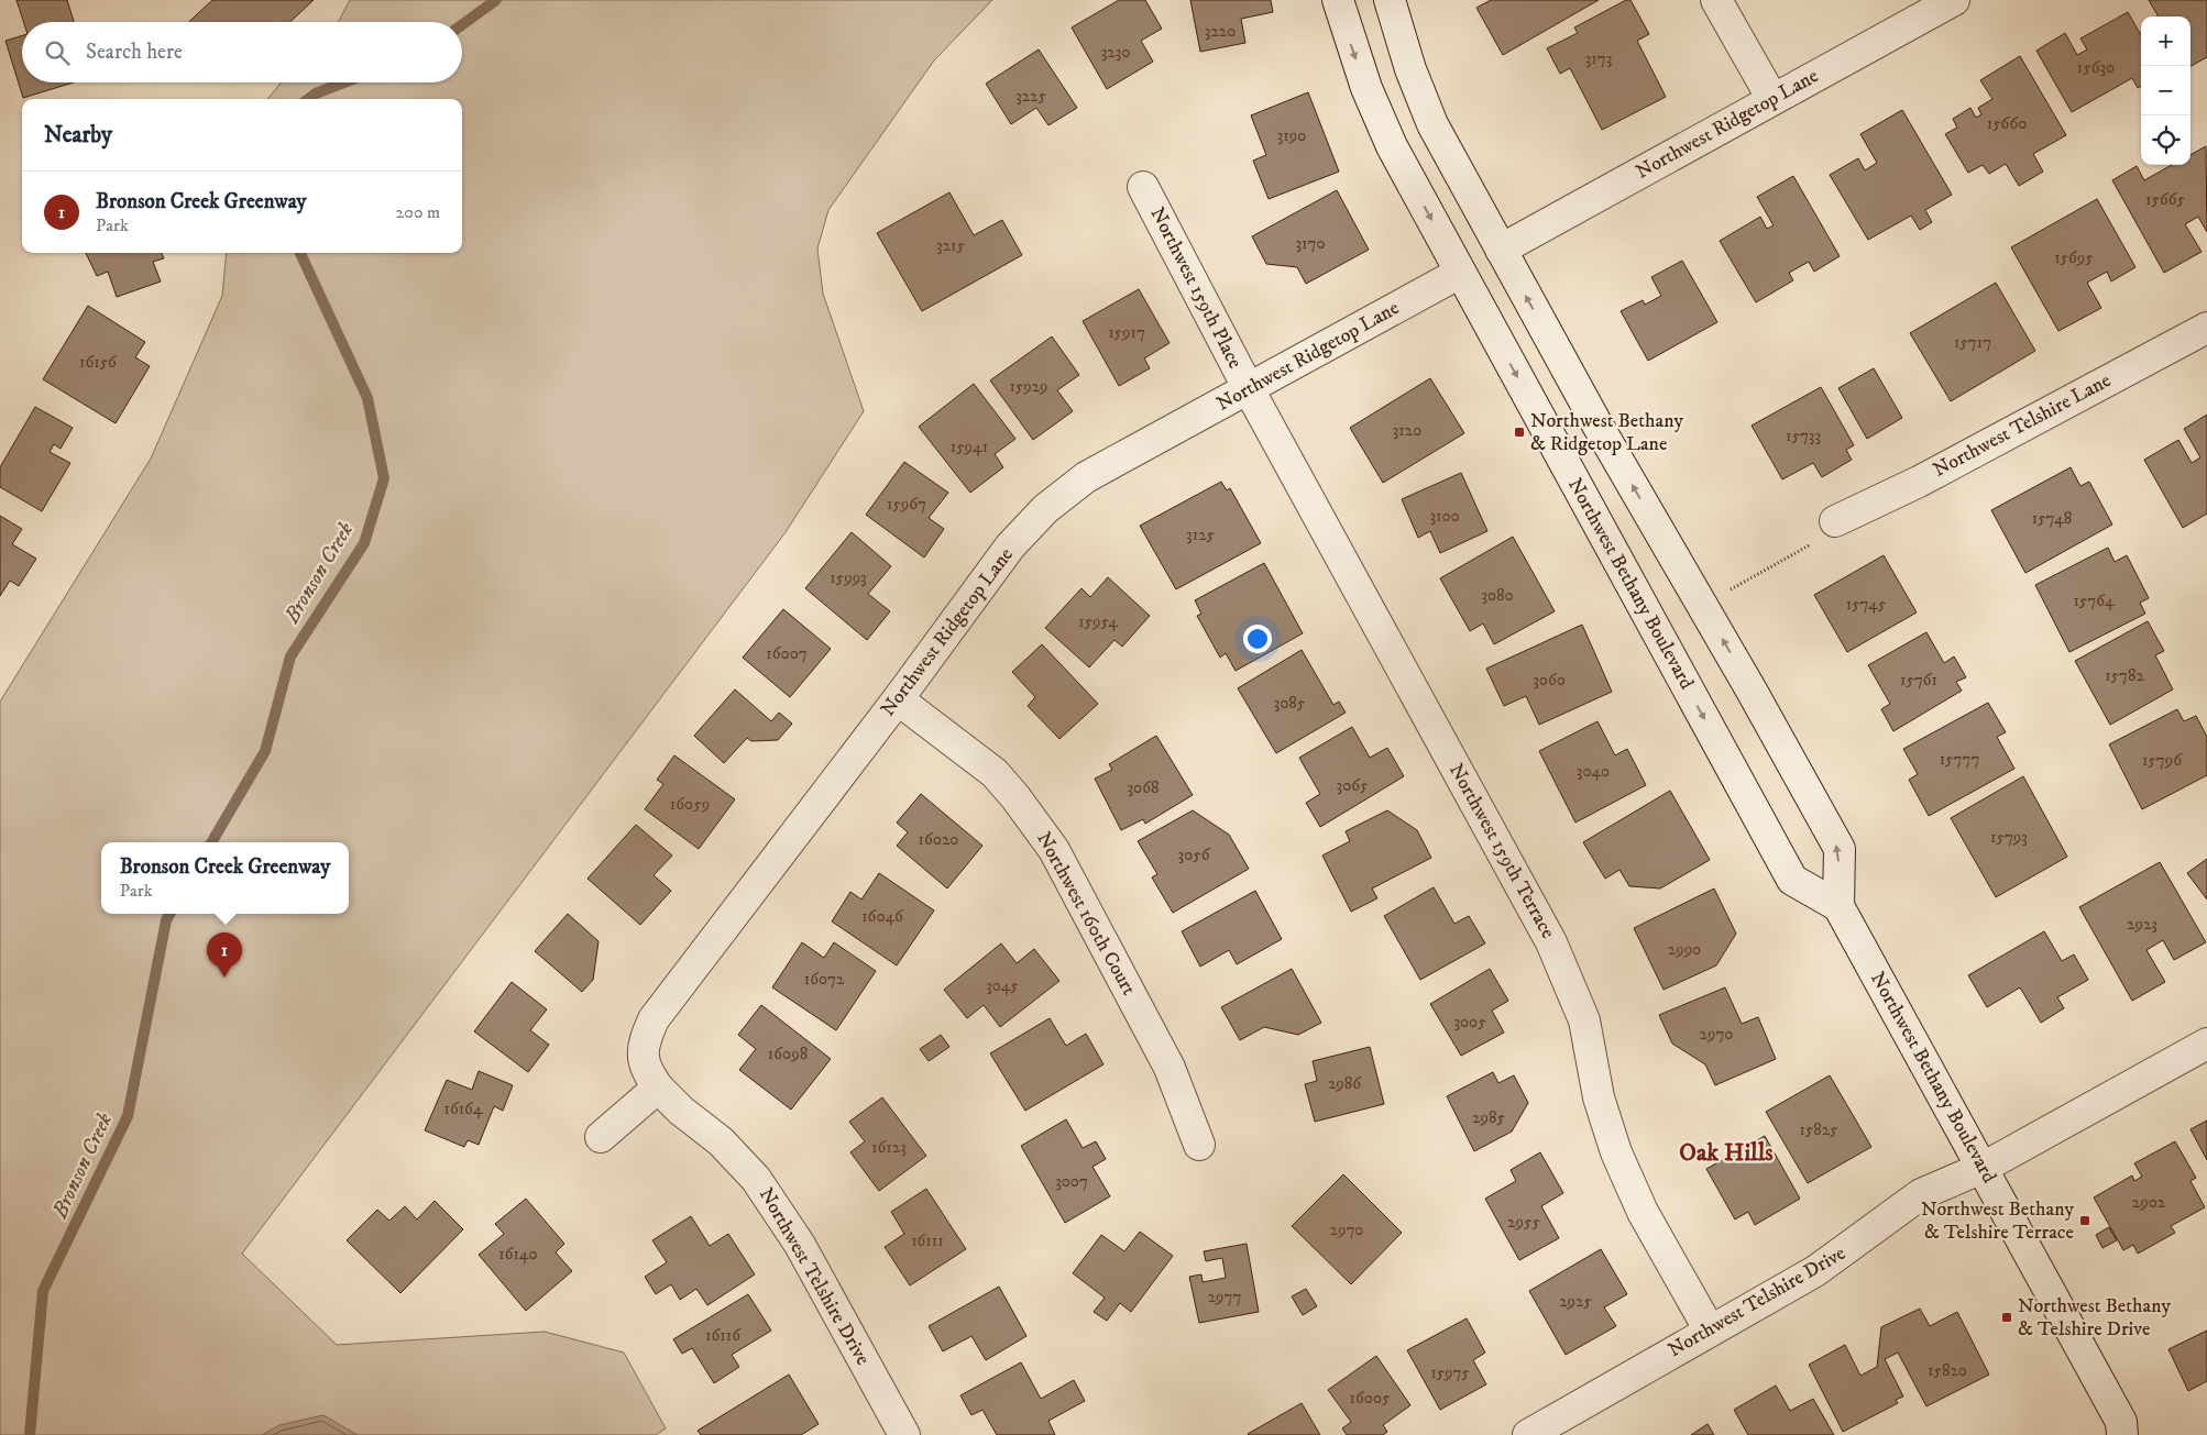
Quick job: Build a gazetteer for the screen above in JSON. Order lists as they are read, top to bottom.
{
  "streets": {
    "street": [
      "Northwest Ridgetop Lane",
      "Northwest 159th Place",
      "Northwest Telshire Lane",
      "Northwest Bethany Boulevard",
      "Northwest 159th Terrace",
      "Northwest 160th Court",
      "Northwest Telshire Drive"
    ]
  },
  "crossings": [
    ["Northwest Ridgetop Lane", "Northwest 159th Place"],
    ["Northwest Ridgetop Lane", "Northwest Bethany Boulevard"],
    ["Northwest Ridgetop Lane", "Northwest 159th Terrace"],
    ["Northwest Ridgetop Lane", "Northwest 160th Court"],
    ["Northwest Ridgetop Lane", "Northwest Telshire Drive"],
    ["Northwest 159th Place", "Northwest 159th Terrace"],
    ["Northwest Bethany Boulevard", "Northwest Telshire Drive"],
    ["Northwest 159th Terrace", "Northwest Telshire Drive"]
  ],
  "districts": ["Oak Hills"],
  "water": ["Bronson Creek"],
  "places": {
    "transit": ["Northwest Bethany & Ridgetop Lane", "Northwest Bethany & Telshire Terrace", "Northwest Bethany & Telshire Drive"]
  },
  "house_numbers": [
    "3220",
    "3230",
    "3173",
    "15630",
    "3225",
    "15660",
    "3190",
    "15665",
    "3170",
    "3215",
    "15695",
    "15917",
    "15717",
    "16156",
    "15929",
    "3120",
    "15733",
    "15941",
    "15967",
    "3100",
    "15748",
    "3125",
    "15993",
    "3080",
    "15764",
    "15745",
    "15954",
    "16007",
    "15782",
    "3060",
    "15761",
    "3085",
    "15777",
    "15796",
    "3040",
    "3065",
    "3068",
    "16059",
    "15793",
    "16020",
    "3056",
    "16046",
    "2923",
    "2990",
    "16072",
    "3045",
    "3005",
    "2970",
    "16098",
    "2986",
    "16164",
    "2985",
    "15825",
    "16123",
    "3007",
    "2902",
    "2955",
    "2970",
    "16111",
    "16140",
    "2977",
    "2925",
    "16116",
    "15820",
    "15975",
    "16005"
  ],
  "page": {
    "map_buttons": ["+", "−"],
    "search": "Search here",
    "heading": "Nearby",
    "list": [
      {
        "mark": "1",
        "name": "Bronson Creek Greenway",
        "note": "Park",
        "value": "200 m"
      }
    ],
    "popup": ["Bronson Creek Greenway", "Park"],
    "pins": "1"
  }
}
